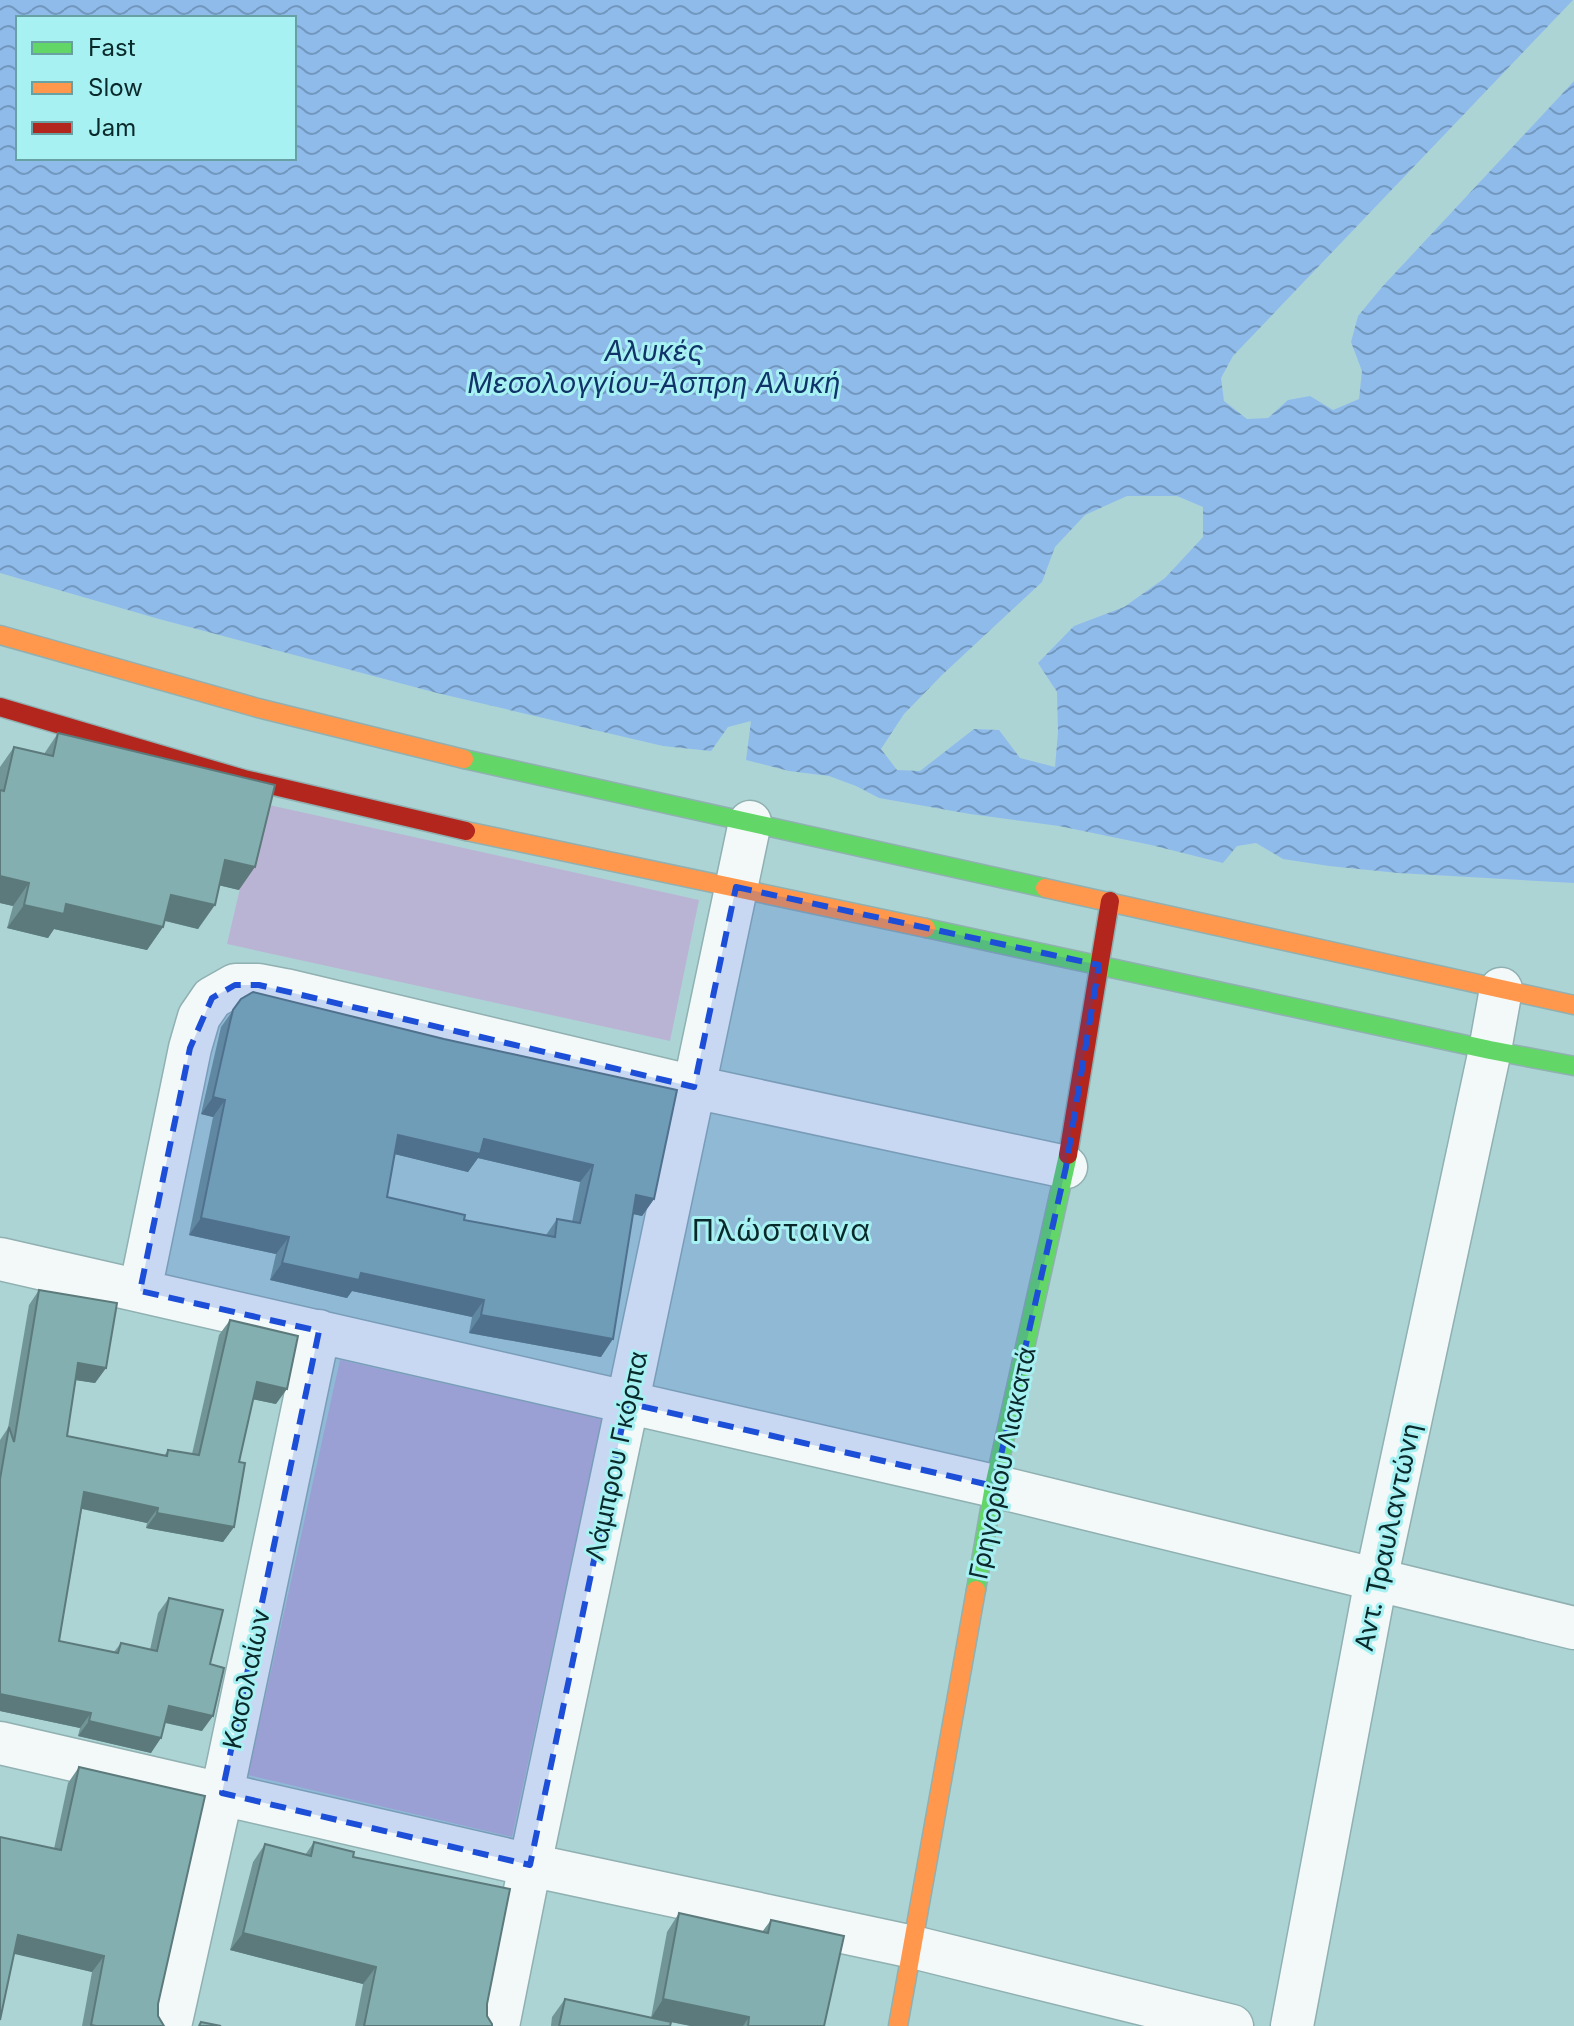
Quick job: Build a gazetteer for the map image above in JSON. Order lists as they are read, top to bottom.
{
  "streets": {
    "street": [
      "Λάμπρου Γκόρπα",
      "Γρηγορίου Λιακατά",
      "Αντ. Τραυλαντώνη",
      "Κασολαίων"
    ]
  },
  "districts": ["Πλώσταινα"],
  "water": ["Αλυκές Μεσολογγίου-Άσπρη Αλυκή"],
  "legend": ["Fast", "Slow", "Jam"]
}
